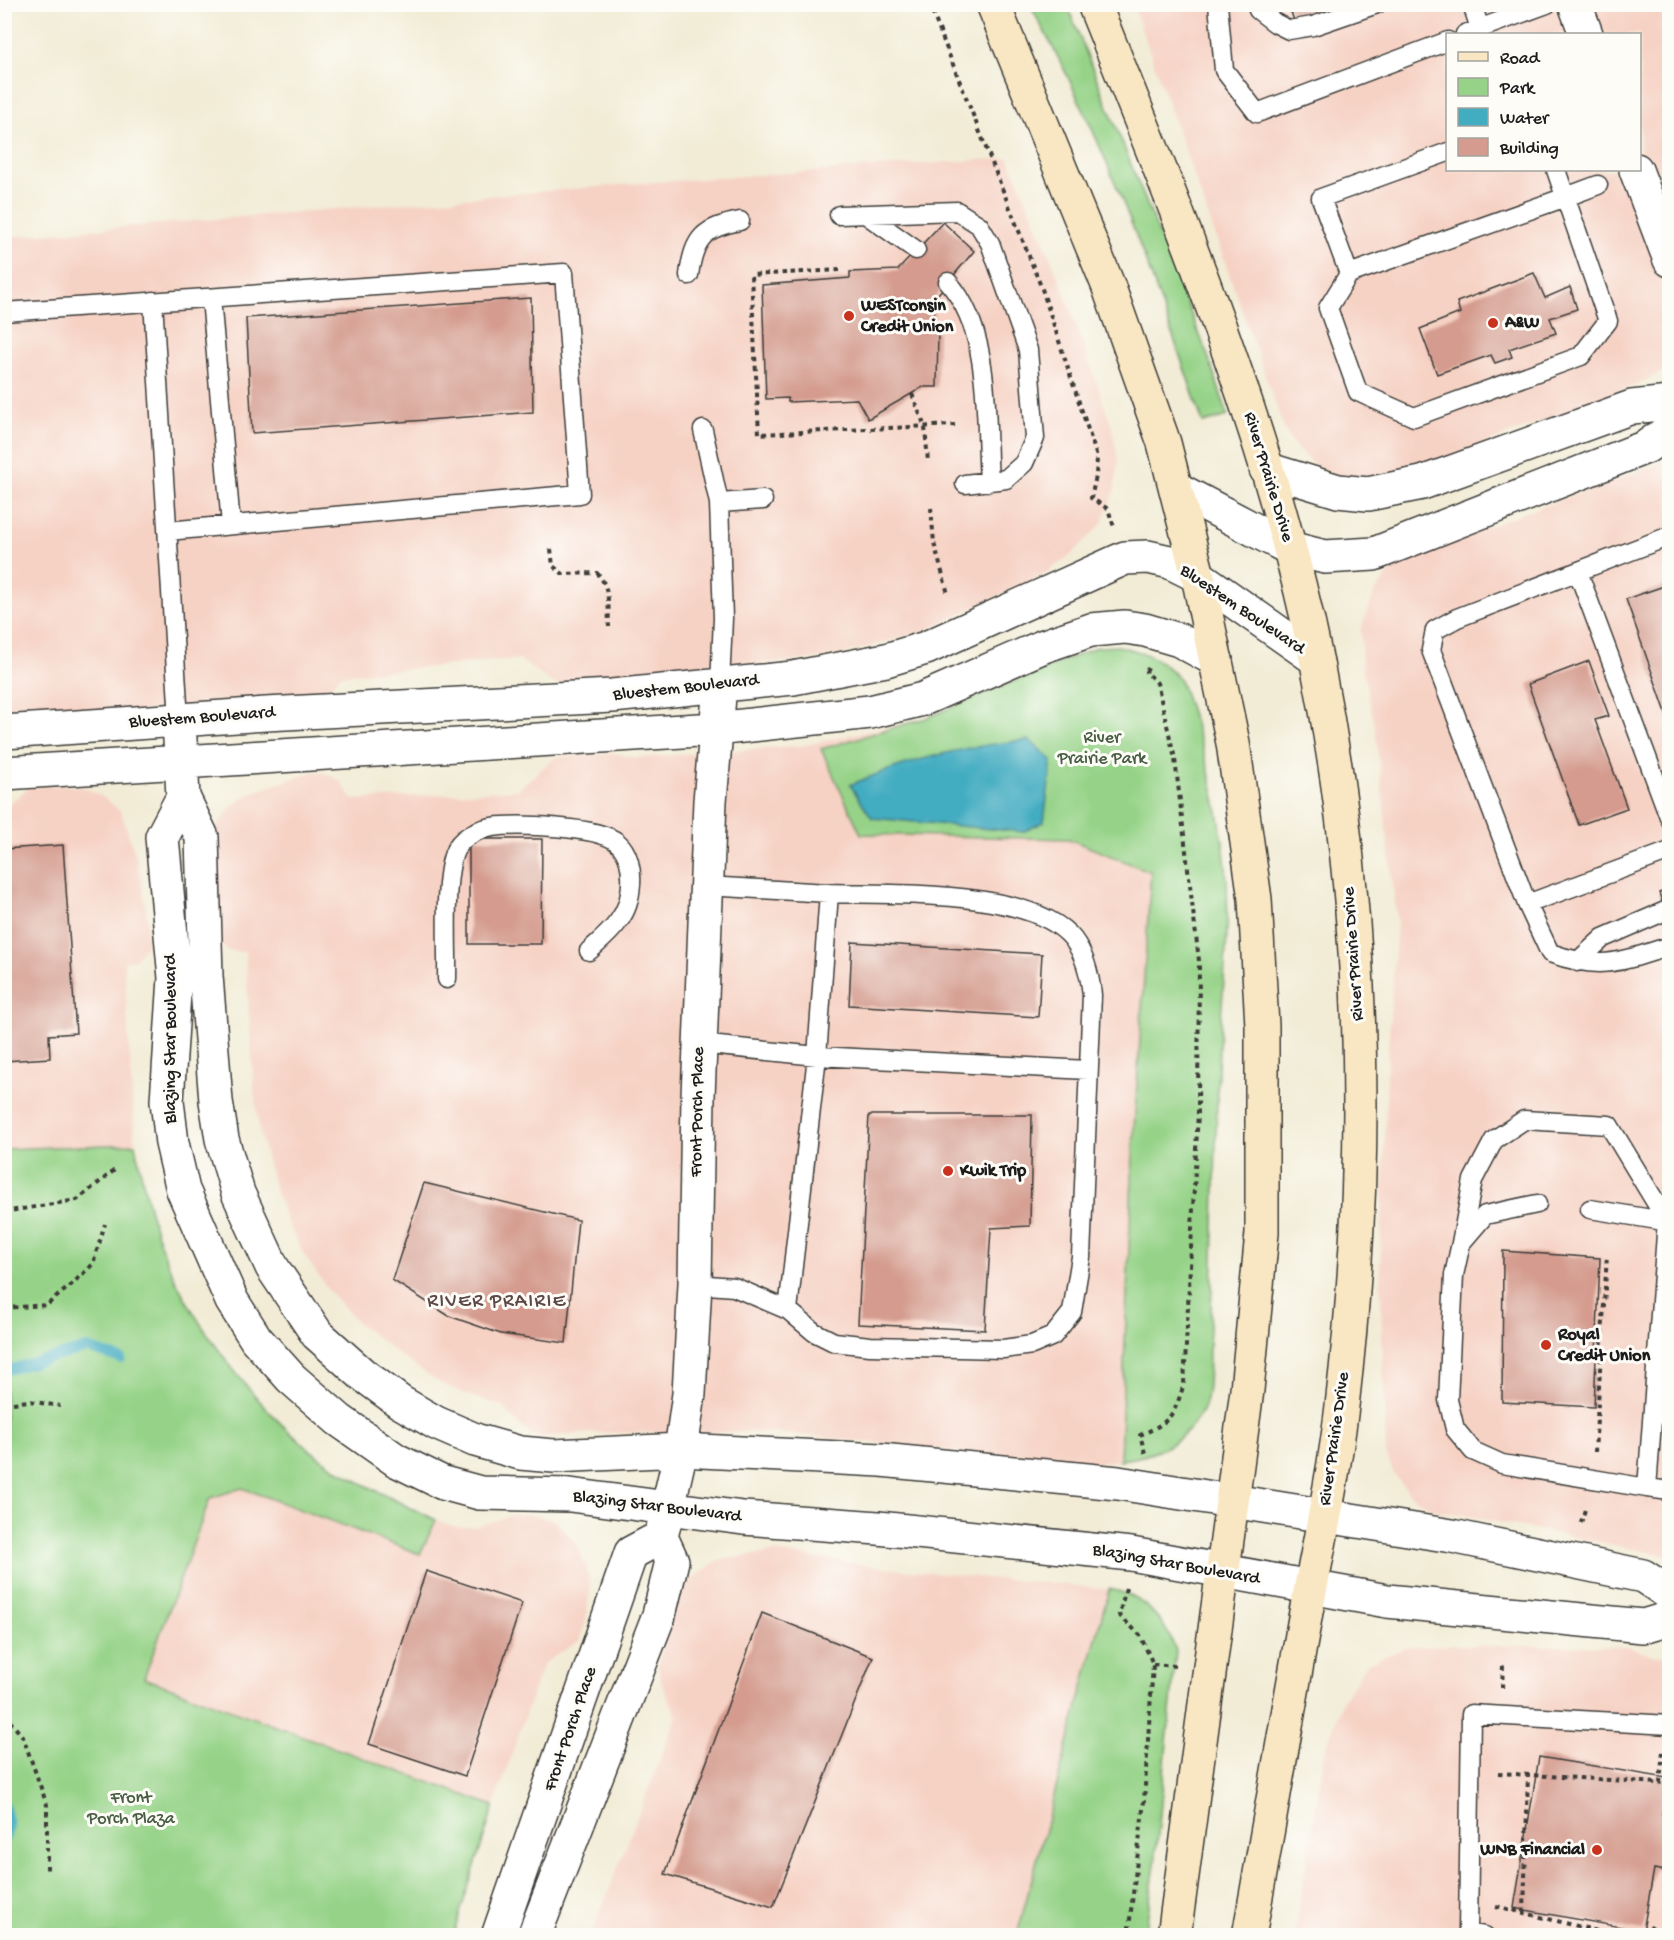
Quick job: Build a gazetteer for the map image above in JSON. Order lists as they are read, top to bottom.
{
  "streets": {
    "main road": ["River Prairie Drive"],
    "street": ["Bluestem Boulevard", "Blazing Star Boulevard", "Front Porch Place"]
  },
  "crossings": [
    ["River Prairie Drive", "Bluestem Boulevard"],
    ["River Prairie Drive", "Blazing Star Boulevard"],
    ["Bluestem Boulevard", "Blazing Star Boulevard"],
    ["Bluestem Boulevard", "Front Porch Place"],
    ["Blazing Star Boulevard", "Front Porch Place"]
  ],
  "districts": ["RIVER PRAIRIE"],
  "parks": ["River Prairie Park", "Front Porch Plaza"],
  "places": [
    "WESTconsin Credit Union",
    "A&W",
    "Kwik Trip",
    "Royal Credit Union",
    "WNB Financial"
  ],
  "legend": [
    "Road",
    "Park",
    "Water",
    "Building"
  ]
}
